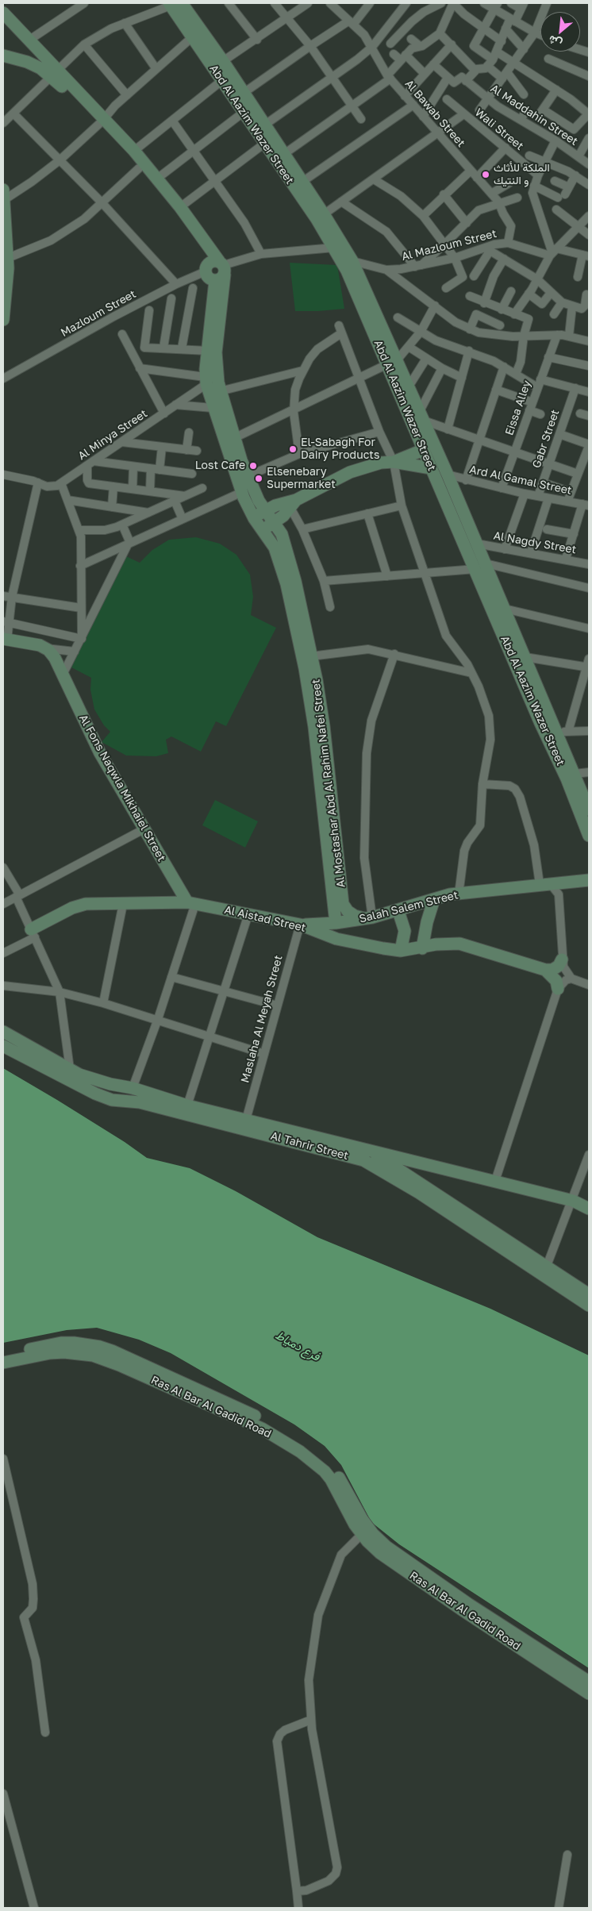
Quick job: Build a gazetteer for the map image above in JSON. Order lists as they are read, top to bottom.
{
  "streets": {
    "street": [
      "Al Bawab Street",
      "Al Maddahin Street",
      "Abd Al Aazim Wazer Street",
      "Wali Street",
      "Al Mazloum Street",
      "Mazloum Street",
      "Eissa Alley",
      "Al Minya Street",
      "Gabr Street",
      "Ard Al Gamal Street",
      "Al Nagdy Street",
      "Al Mostashar Abd Al Rahim Nafei Street",
      "Al Fons Naqwla Mikhaiel Street",
      "Salah Salem Street",
      "Al Aistad Street",
      "Maslaha Al Meyah Street",
      "Al Tahrir Street",
      "Ras Al Bar Al Gadid Road"
    ]
  },
  "crossings": [
    ["Al Bawab Street", "Al Mazloum Street"],
    ["Abd Al Aazim Wazer Street", "Al Mazloum Street"],
    ["Abd Al Aazim Wazer Street", "Mazloum Street"],
    ["Abd Al Aazim Wazer Street", "Ard Al Gamal Street"],
    ["Abd Al Aazim Wazer Street", "Al Nagdy Street"],
    ["Al Mazloum Street", "Mazloum Street"],
    ["Mazloum Street", "Al Mostashar Abd Al Rahim Nafei Street"],
    ["Eissa Alley", "Ard Al Gamal Street"],
    ["Gabr Street", "Ard Al Gamal Street"],
    ["Al Mostashar Abd Al Rahim Nafei Street", "Salah Salem Street"],
    ["Al Fons Naqwla Mikhaiel Street", "Al Aistad Street"],
    ["Salah Salem Street", "Al Aistad Street"],
    ["Salah Salem Street", "Maslaha Al Meyah Street"],
    ["Al Aistad Street", "Maslaha Al Meyah Street"],
    ["Maslaha Al Meyah Street", "Al Tahrir Street"]
  ],
  "water": ["فرع دمياط"],
  "places": [
    "الملكة للأثاث و النتيك",
    "El-Sabagh For Dairy Products",
    "Lost Cafe",
    "Elsenebary Supermarket"
  ],
  "north": "bottom left"
}
